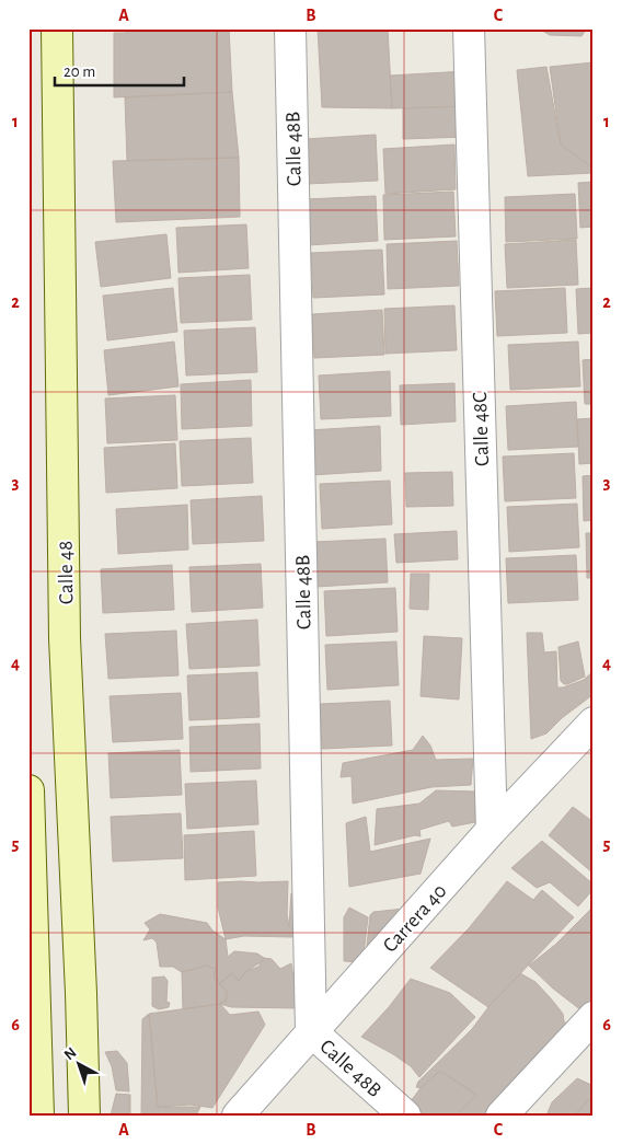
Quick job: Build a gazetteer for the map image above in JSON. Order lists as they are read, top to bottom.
{
  "streets": {
    "main road": ["Calle 48"],
    "street": ["Calle 48B", "Calle 48C", "Carrera 40"]
  },
  "crossings": [
    ["Calle 48B", "Carrera 40"],
    ["Calle 48C", "Carrera 40"]
  ],
  "scale_bar": "20 m",
  "north": "top left",
  "grid": {
    "columns": ["A", "B", "C"],
    "rows": [
      "1",
      "2",
      "3",
      "4",
      "5",
      "6"
    ]
  }
}
